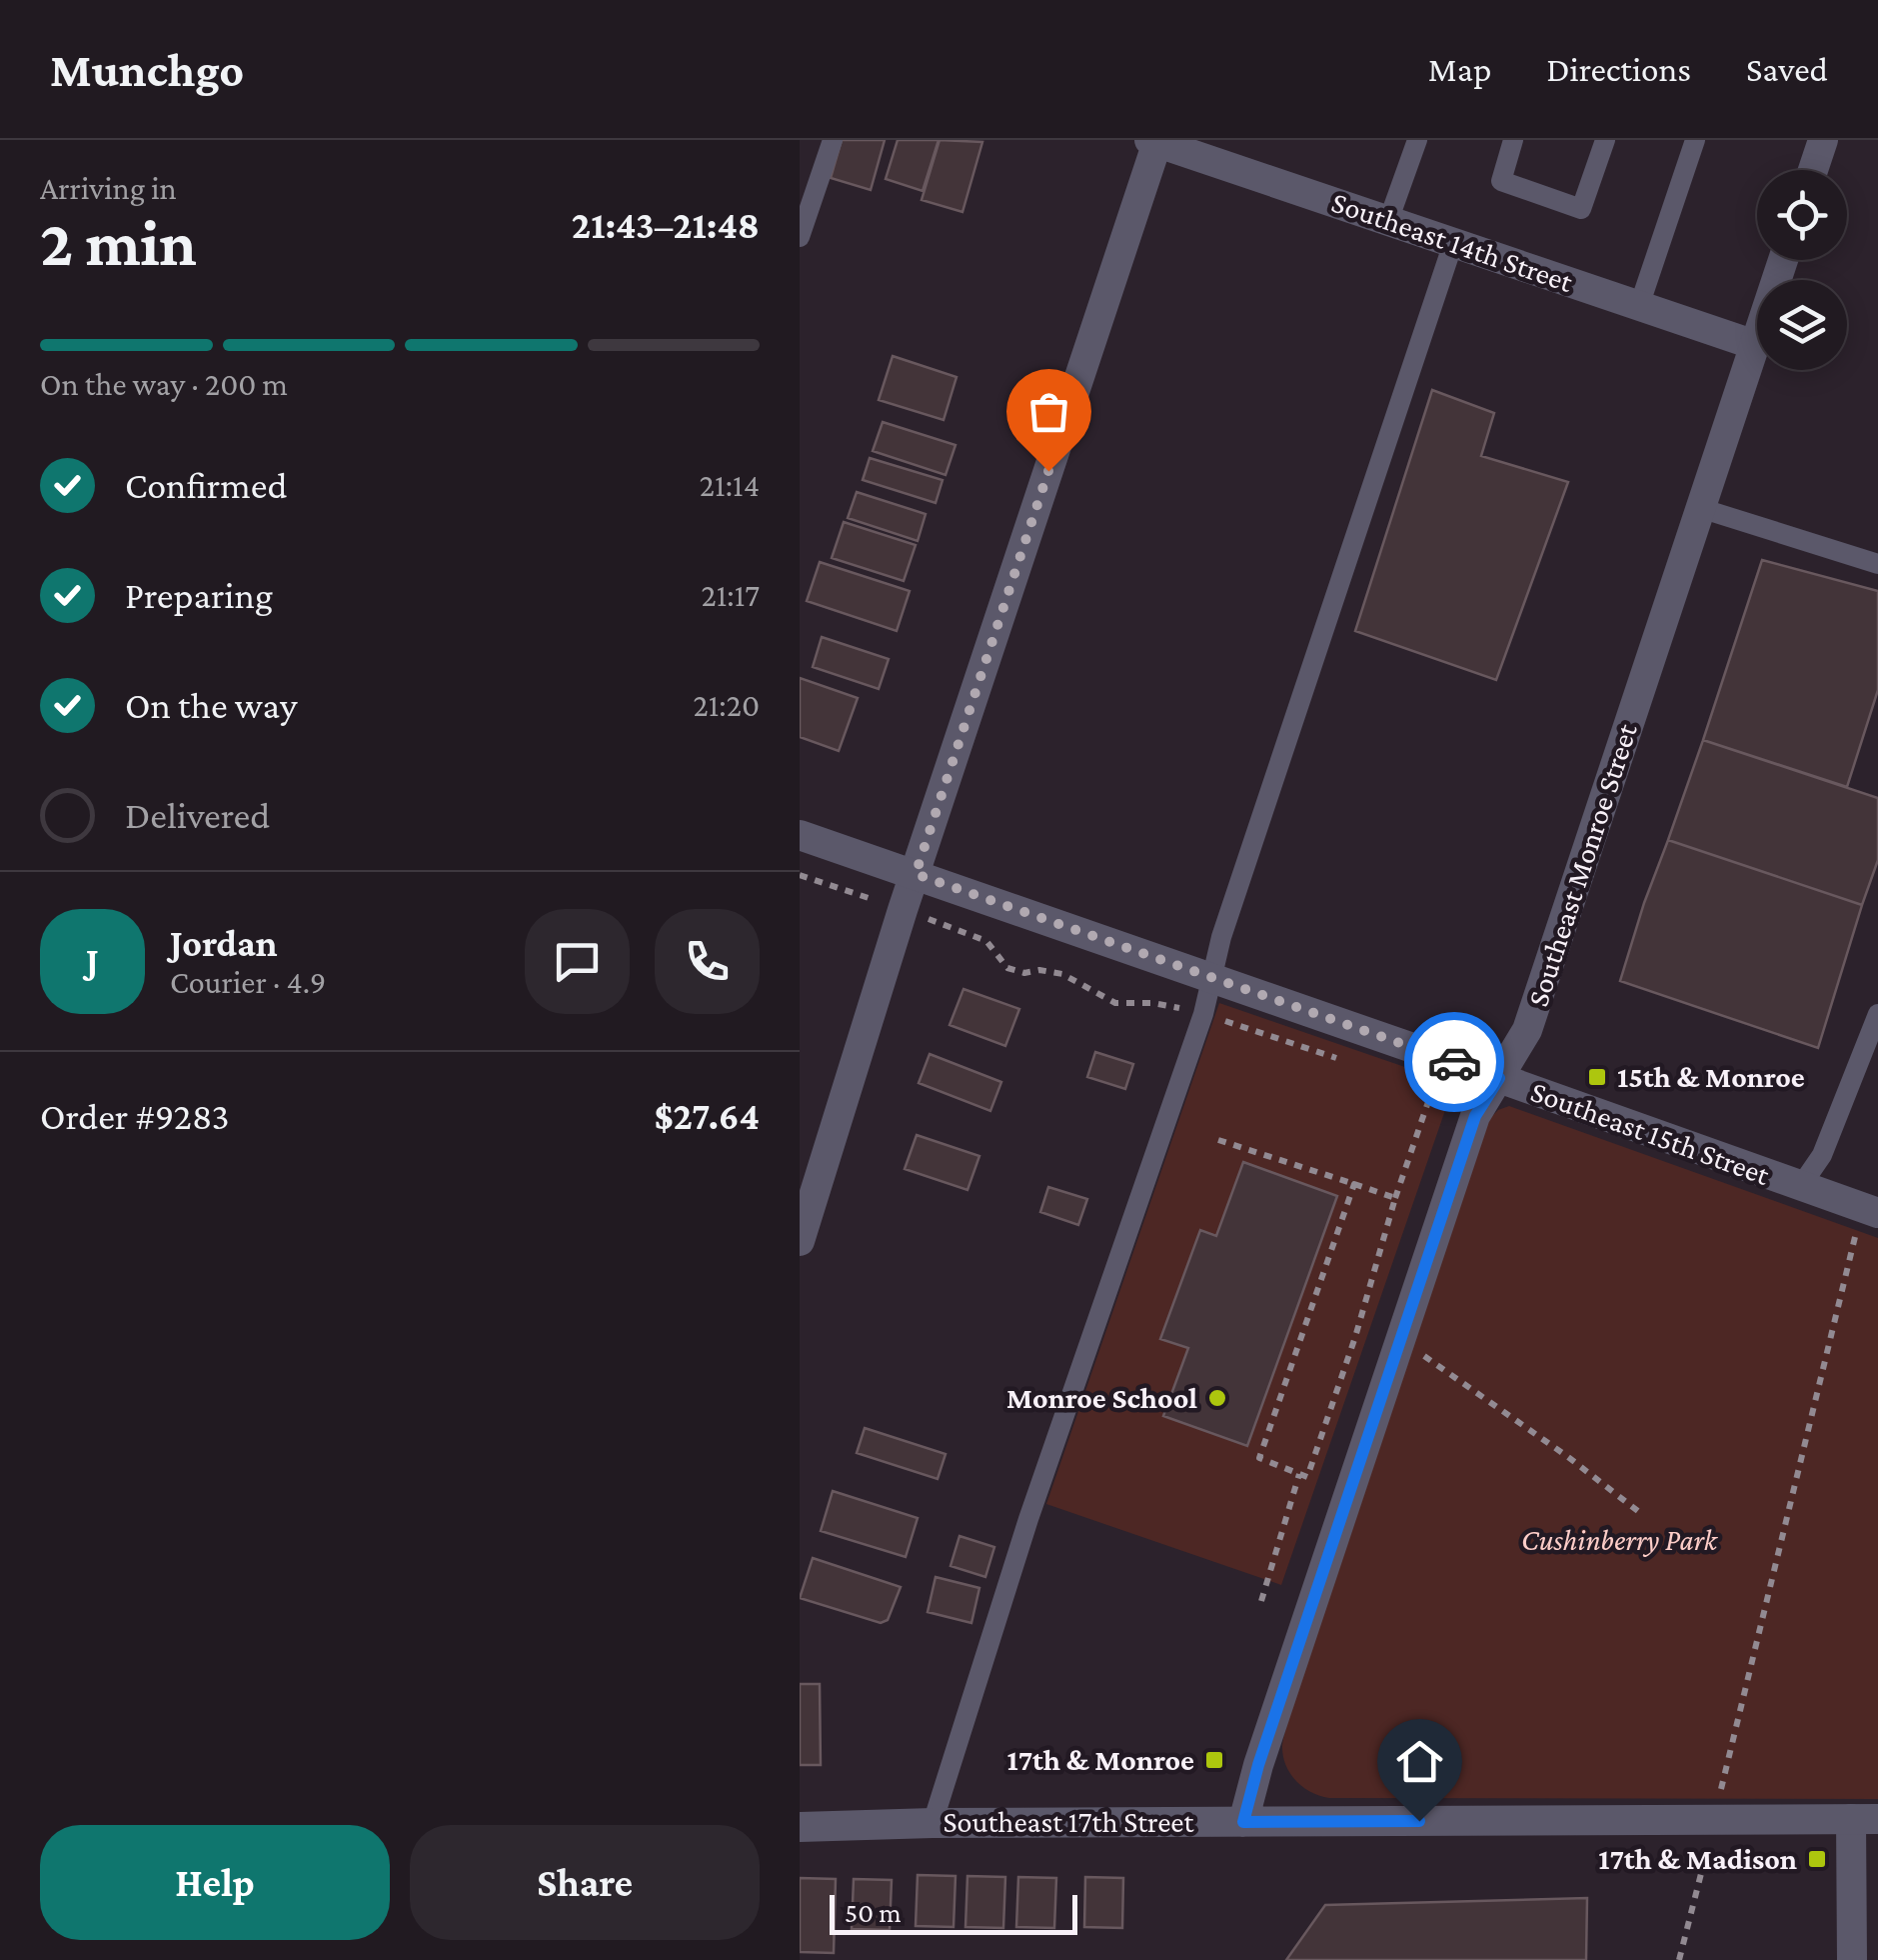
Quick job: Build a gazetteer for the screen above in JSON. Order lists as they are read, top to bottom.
{
  "streets": {
    "street": [
      "Southeast 14th Street",
      "Southeast Monroe Street",
      "Southeast 15th Street",
      "Southeast 17th Street"
    ]
  },
  "crossings": [
    ["Southeast 14th Street", "Southeast Monroe Street"],
    ["Southeast Monroe Street", "Southeast 15th Street"],
    ["Southeast Monroe Street", "Southeast 17th Street"]
  ],
  "parks": ["Cushinberry Park"],
  "places": {
    "transit": ["15th & Monroe", "17th & Monroe", "17th & Madison"],
    "other": ["Monroe School"]
  },
  "scale_bar": "50 m",
  "page": {
    "header": "Munchgo",
    "nav": ["Map", "Directions", "Saved"],
    "heading": ["2 min", "Arriving in", "21:43–21:48"],
    "panel": [
      "Jordan",
      "Courier · 4.9",
      "Order #9283",
      "$27.64"
    ],
    "bar": "On the way · 200 m",
    "list": [
      ["Confirmed", "21:14"],
      ["Preparing", "21:17"],
      ["On the way", "21:20"],
      "Delivered"
    ],
    "round": "J",
    "buttons": ["Help", "Share"],
    "scale": "50 m"
  }
}
